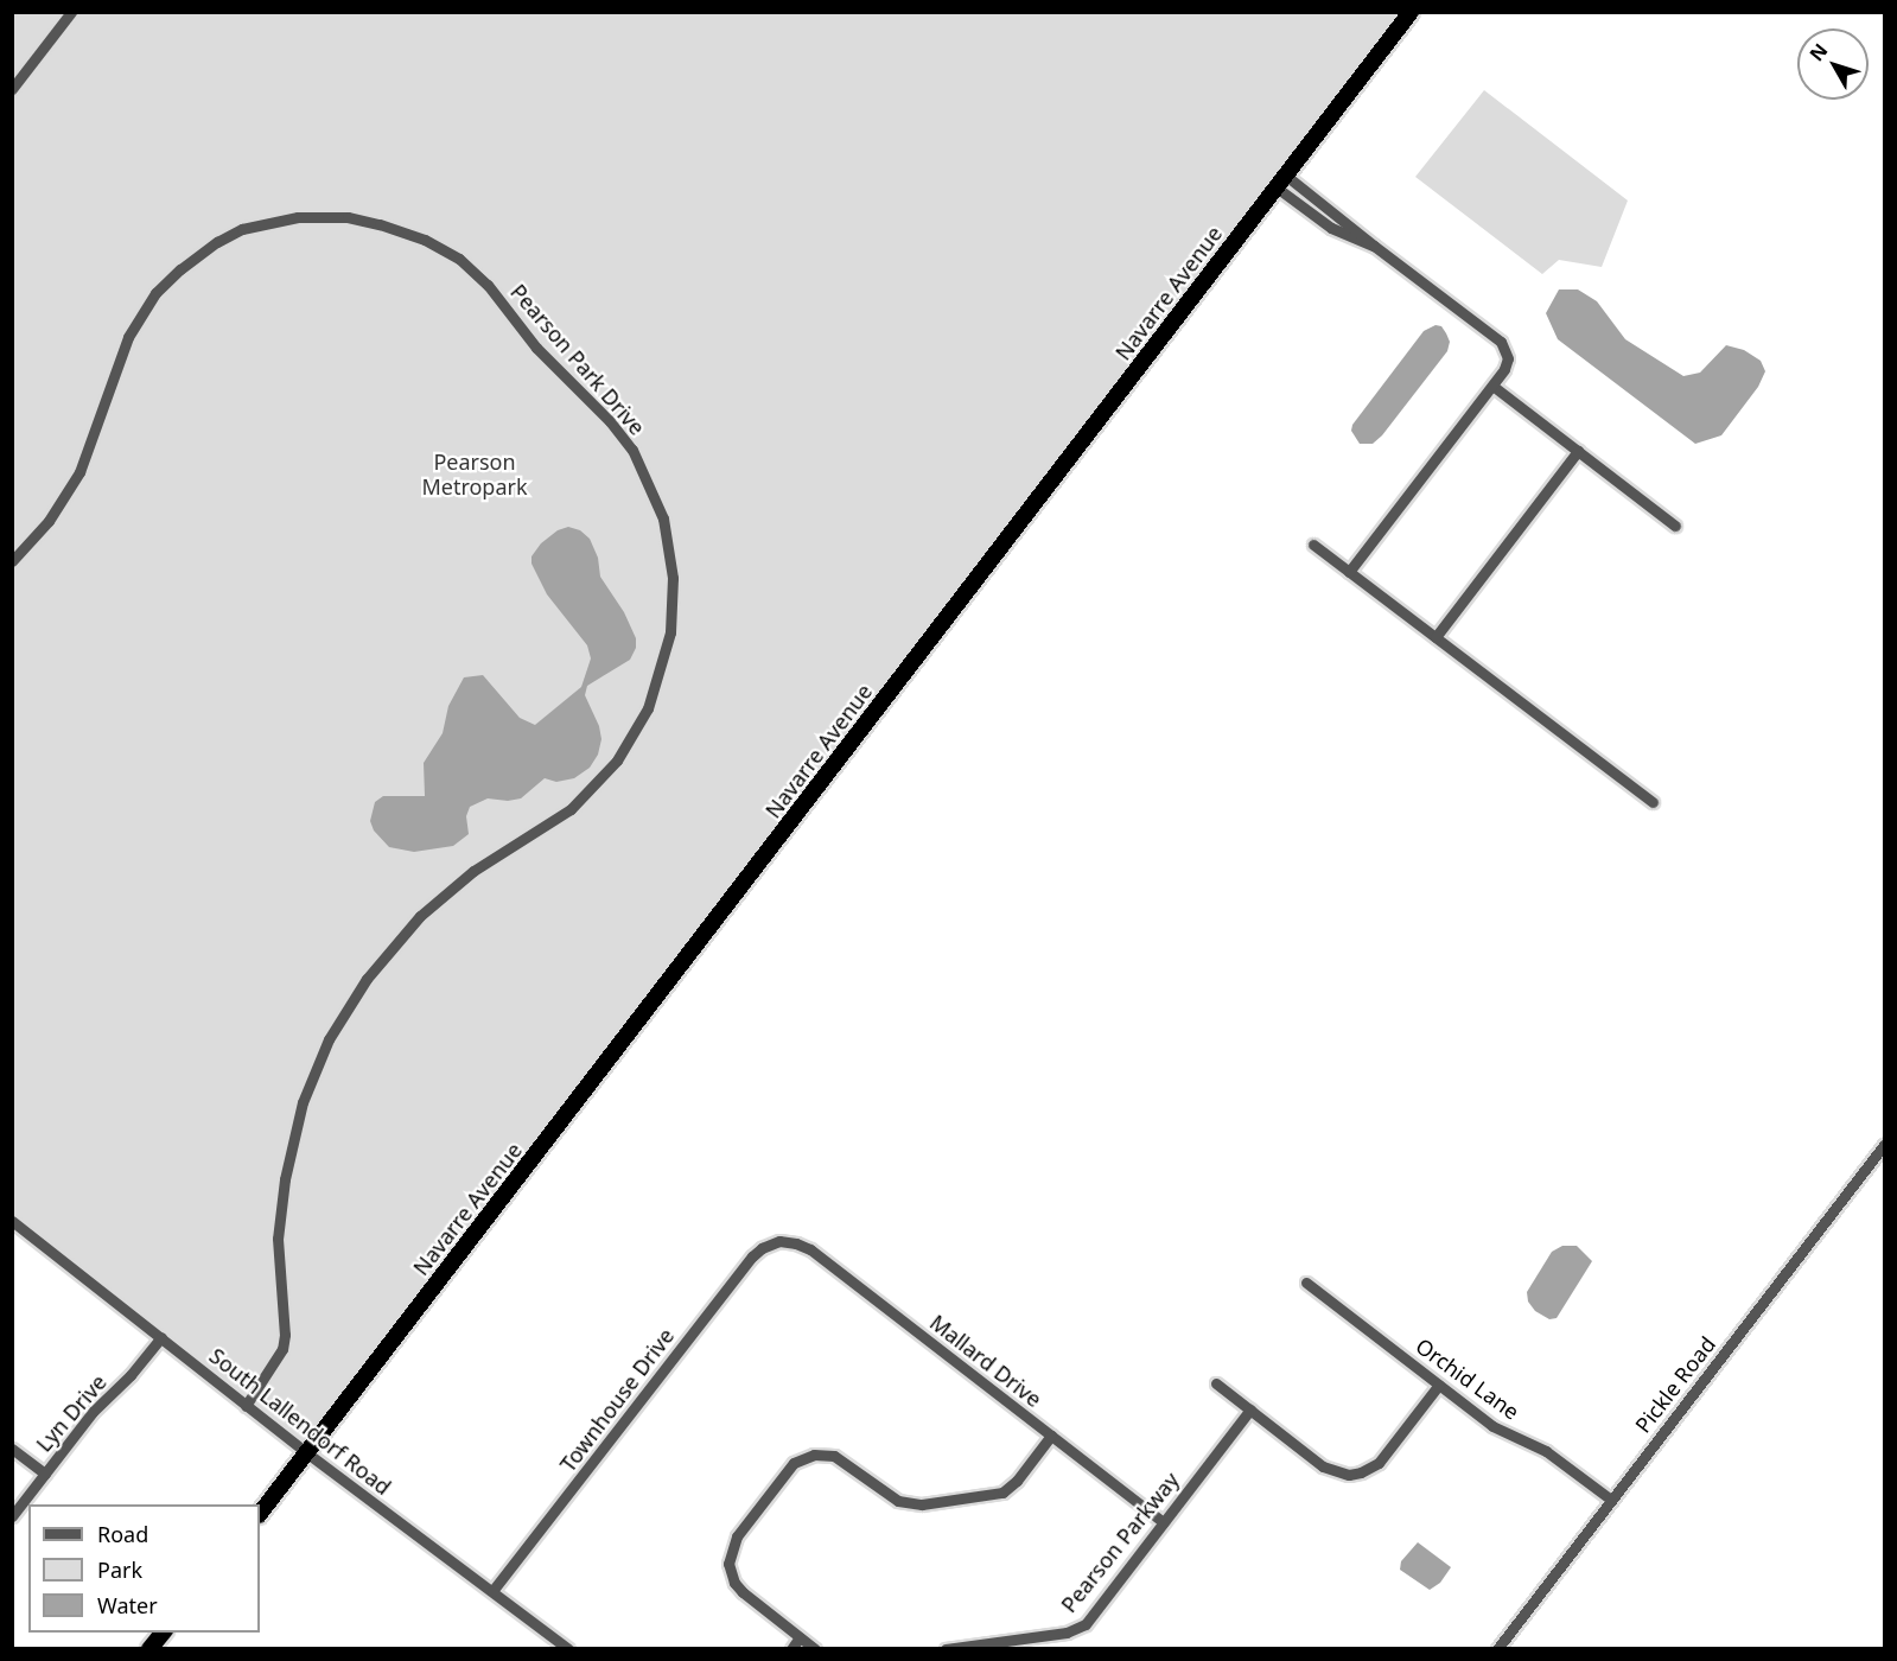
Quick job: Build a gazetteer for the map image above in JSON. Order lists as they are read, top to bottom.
{
  "streets": {
    "highway": ["Navarre Avenue"],
    "street": [
      "Pearson Park Drive",
      "Mallard Drive",
      "Orchid Lane",
      "Pickle Road",
      "Townhouse Drive",
      "Lyn Drive",
      "South Lallendorf Road",
      "Pearson Parkway"
    ]
  },
  "crossings": [
    ["Navarre Avenue", "South Lallendorf Road"],
    ["Pearson Park Drive", "South Lallendorf Road"],
    ["Mallard Drive", "Townhouse Drive"],
    ["Mallard Drive", "Pearson Parkway"],
    ["Orchid Lane", "Pickle Road"],
    ["Townhouse Drive", "South Lallendorf Road"],
    ["Lyn Drive", "South Lallendorf Road"]
  ],
  "parks": ["Pearson Metropark"],
  "legend": ["Road", "Park", "Water"],
  "north": "top left"
}
